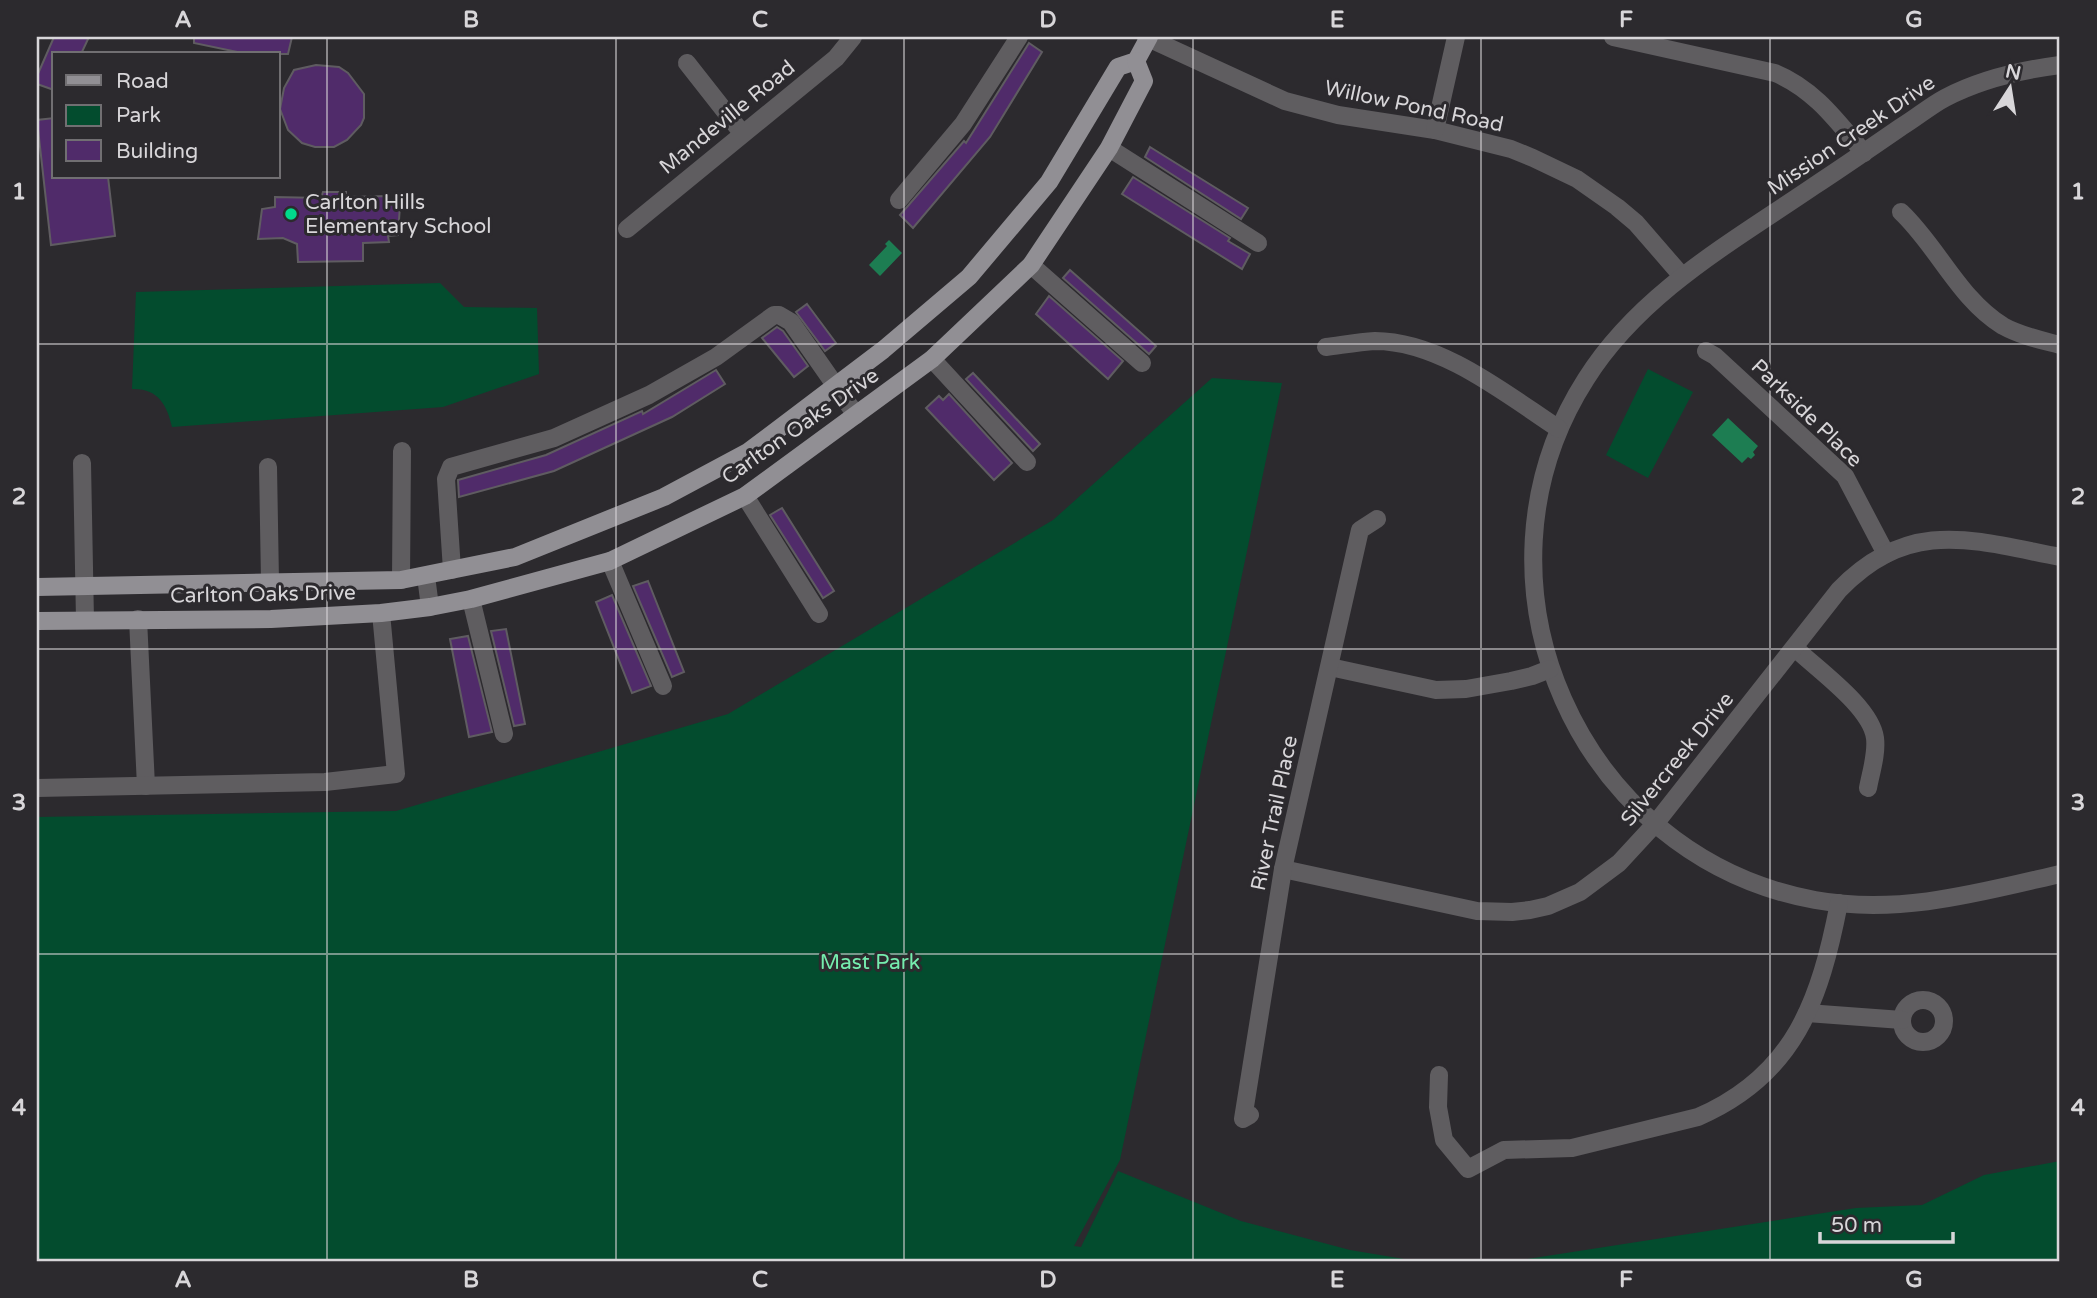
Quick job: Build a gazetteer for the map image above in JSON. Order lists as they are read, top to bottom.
{
  "streets": {
    "main road": ["Carlton Oaks Drive"],
    "street": [
      "Willow Pond Road",
      "Mandeville Road",
      "Mission Creek Drive",
      "Parkside Place",
      "Silvercreek Drive",
      "River Trail Place"
    ]
  },
  "crossings": [
    ["Willow Pond Road", "Mission Creek Drive"],
    ["Willow Pond Road", "Carlton Oaks Drive"],
    ["Mission Creek Drive", "Silvercreek Drive"],
    ["Parkside Place", "Silvercreek Drive"],
    ["Silvercreek Drive", "River Trail Place"]
  ],
  "parks": ["Mast Park"],
  "places": ["Carlton Hills Elementary School"],
  "legend": ["Road", "Park", "Building"],
  "scale_bar": "50 m",
  "north": "top",
  "grid": {
    "columns": [
      "A",
      "B",
      "C",
      "D",
      "E",
      "F",
      "G"
    ],
    "rows": [
      "1",
      "2",
      "3",
      "4"
    ]
  }
}
